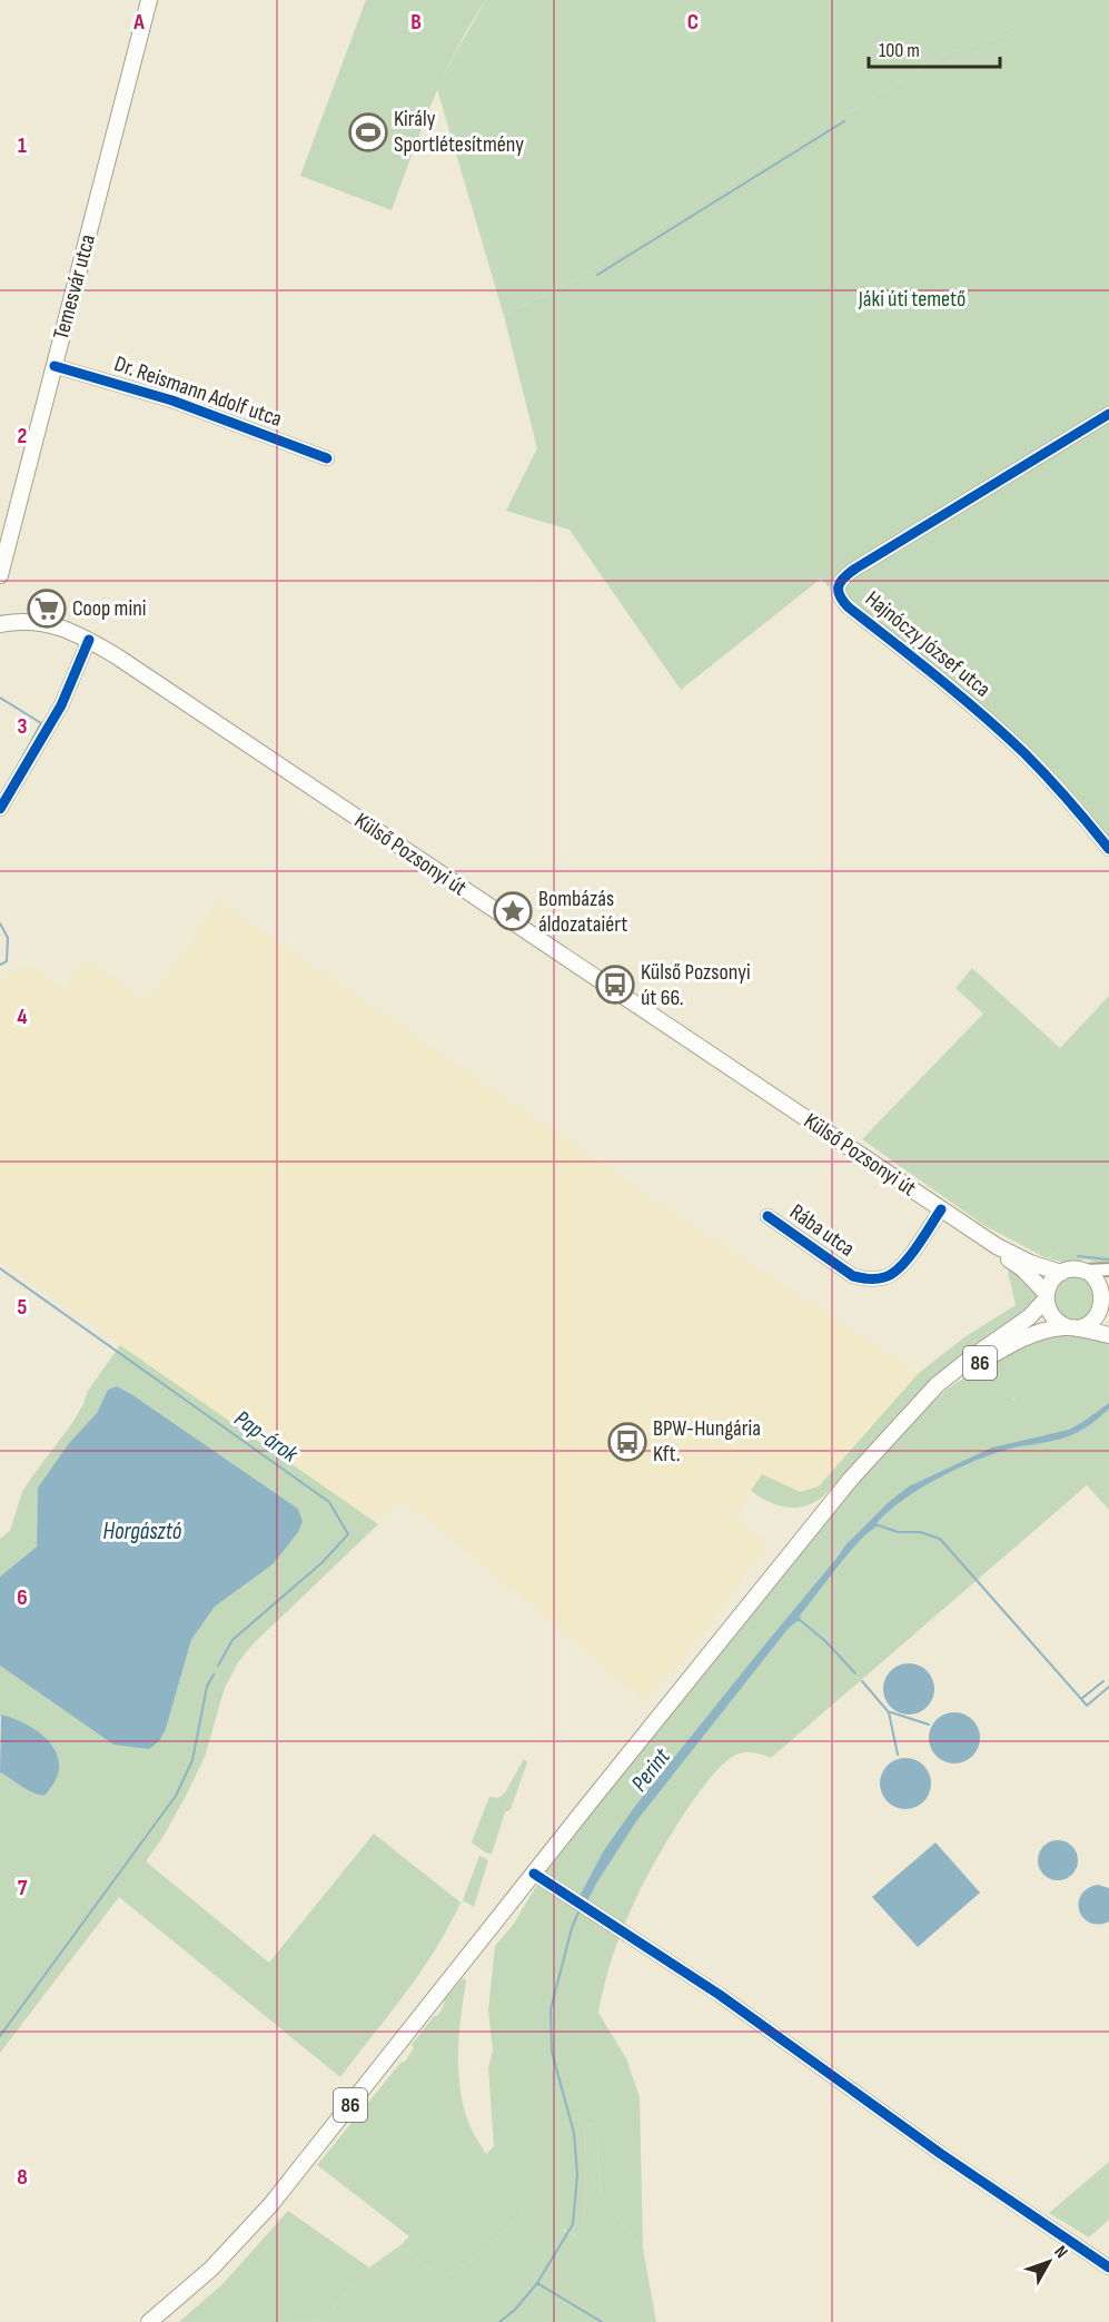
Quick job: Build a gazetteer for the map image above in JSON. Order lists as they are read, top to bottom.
{
  "streets": {
    "main road": ["Temesvár utca", "Külső Pozsonyi út", "86"],
    "street": ["Dr. Reismann Adolf utca", "Hajnóczy József utca", "Rába utca"]
  },
  "crossings": [
    ["Temesvár utca", "Dr. Reismann Adolf utca"],
    ["Külső Pozsonyi út", "Rába utca"]
  ],
  "water": ["Pap-árok", "Horgásztó", "Perint"],
  "parks": ["Jáki úti temető"],
  "places": {
    "sports": ["Király Sportlétesítmény"],
    "supermarket": ["Coop mini"],
    "place": ["Bombázás áldozataiért"],
    "bus stop": ["Külső Pozsonyi út 66.", "BPW-Hungária Kft."]
  },
  "scale_bar": "100 m",
  "north": "top right",
  "grid": {
    "columns": ["A", "B", "C"],
    "rows": [
      "1",
      "2",
      "3",
      "4",
      "5",
      "6",
      "7",
      "8"
    ]
  }
}
